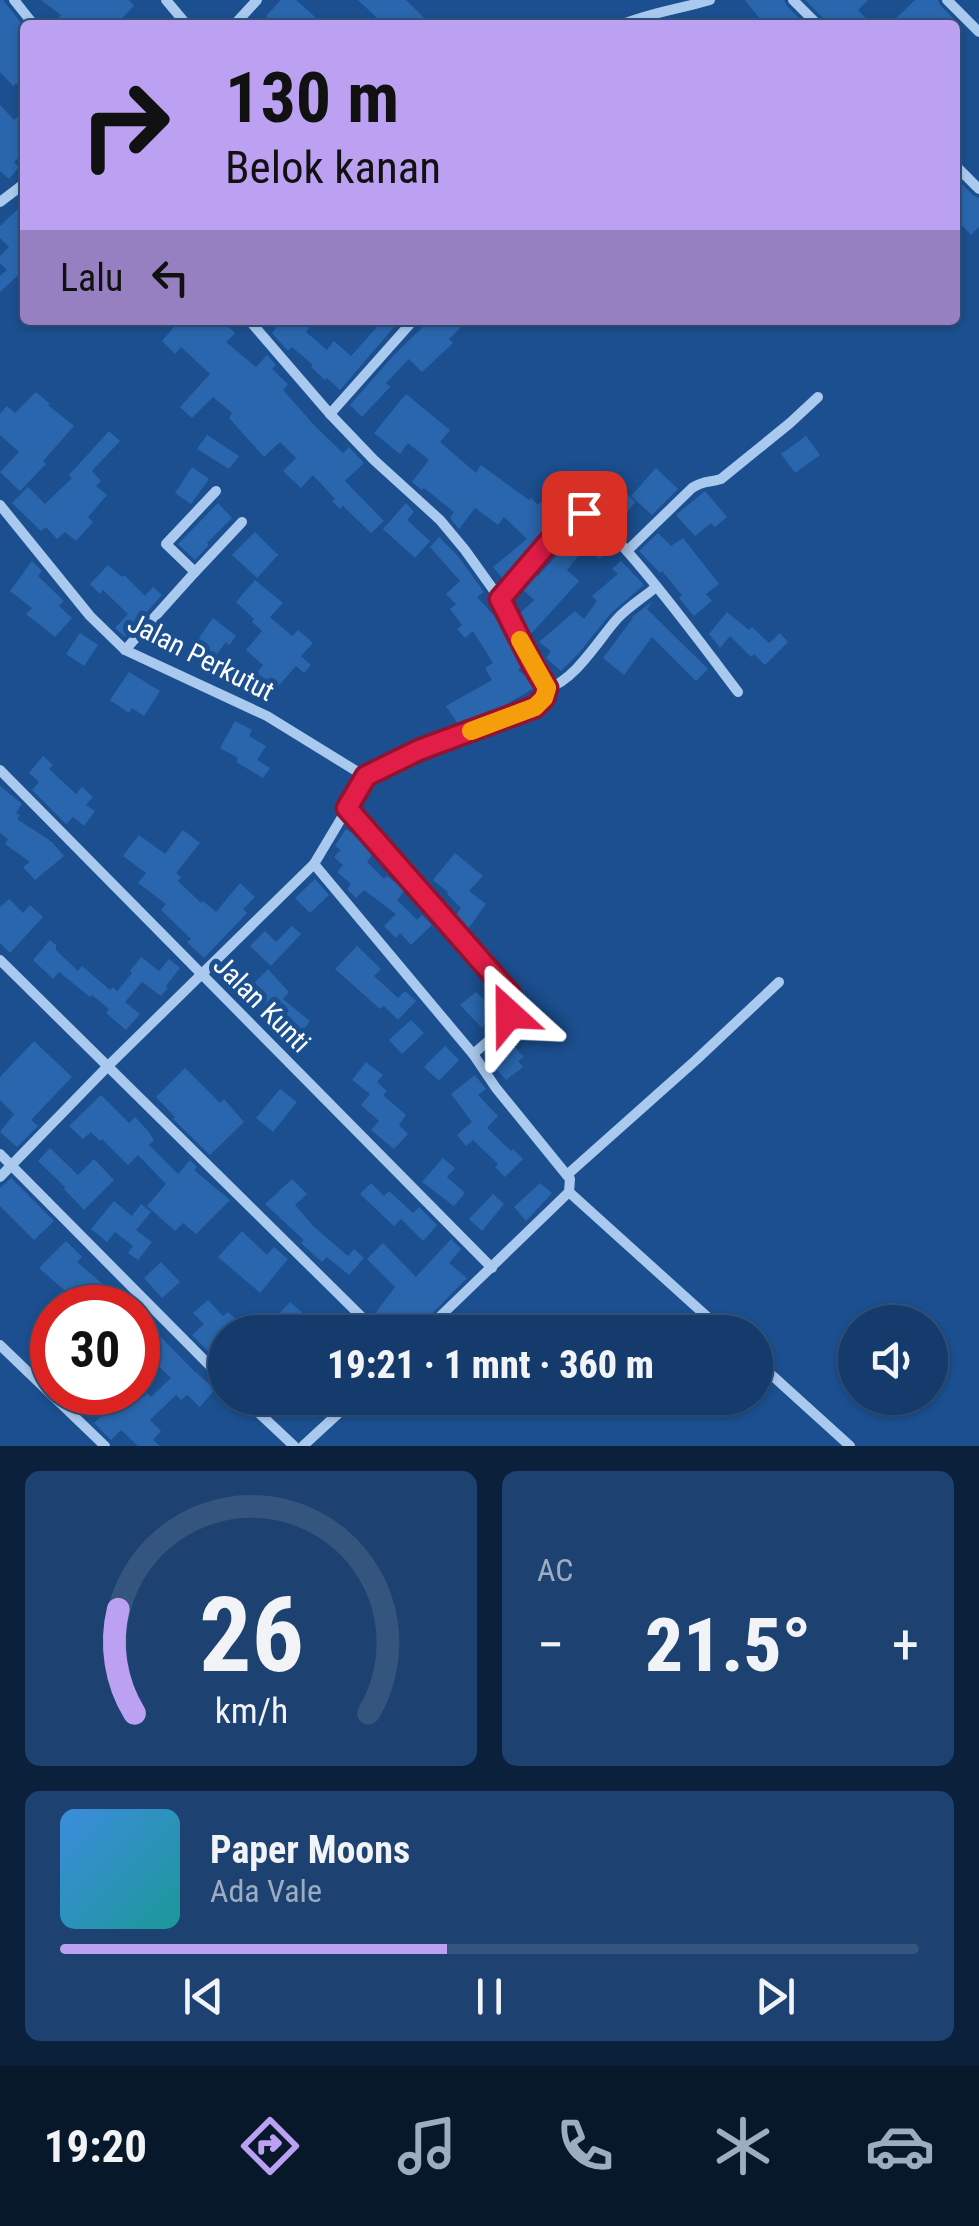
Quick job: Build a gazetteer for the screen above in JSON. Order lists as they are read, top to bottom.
{
  "streets": {
    "street": ["Jalan Perkutut", "Jalan Kunti"]
  },
  "page": {
    "turn": ["130 m", "Belok kanan"],
    "then": "Lalu",
    "limit": "30",
    "trip": "19:21 · 1 mnt · 360 m",
    "tile": "AC",
    "heat": ["−", "21.5°", "+"],
    "song": ["Paper Moons", "Ada Vale"],
    "tabs": "19:20",
    "gauge": ["26", "km/h"]
  }
}
